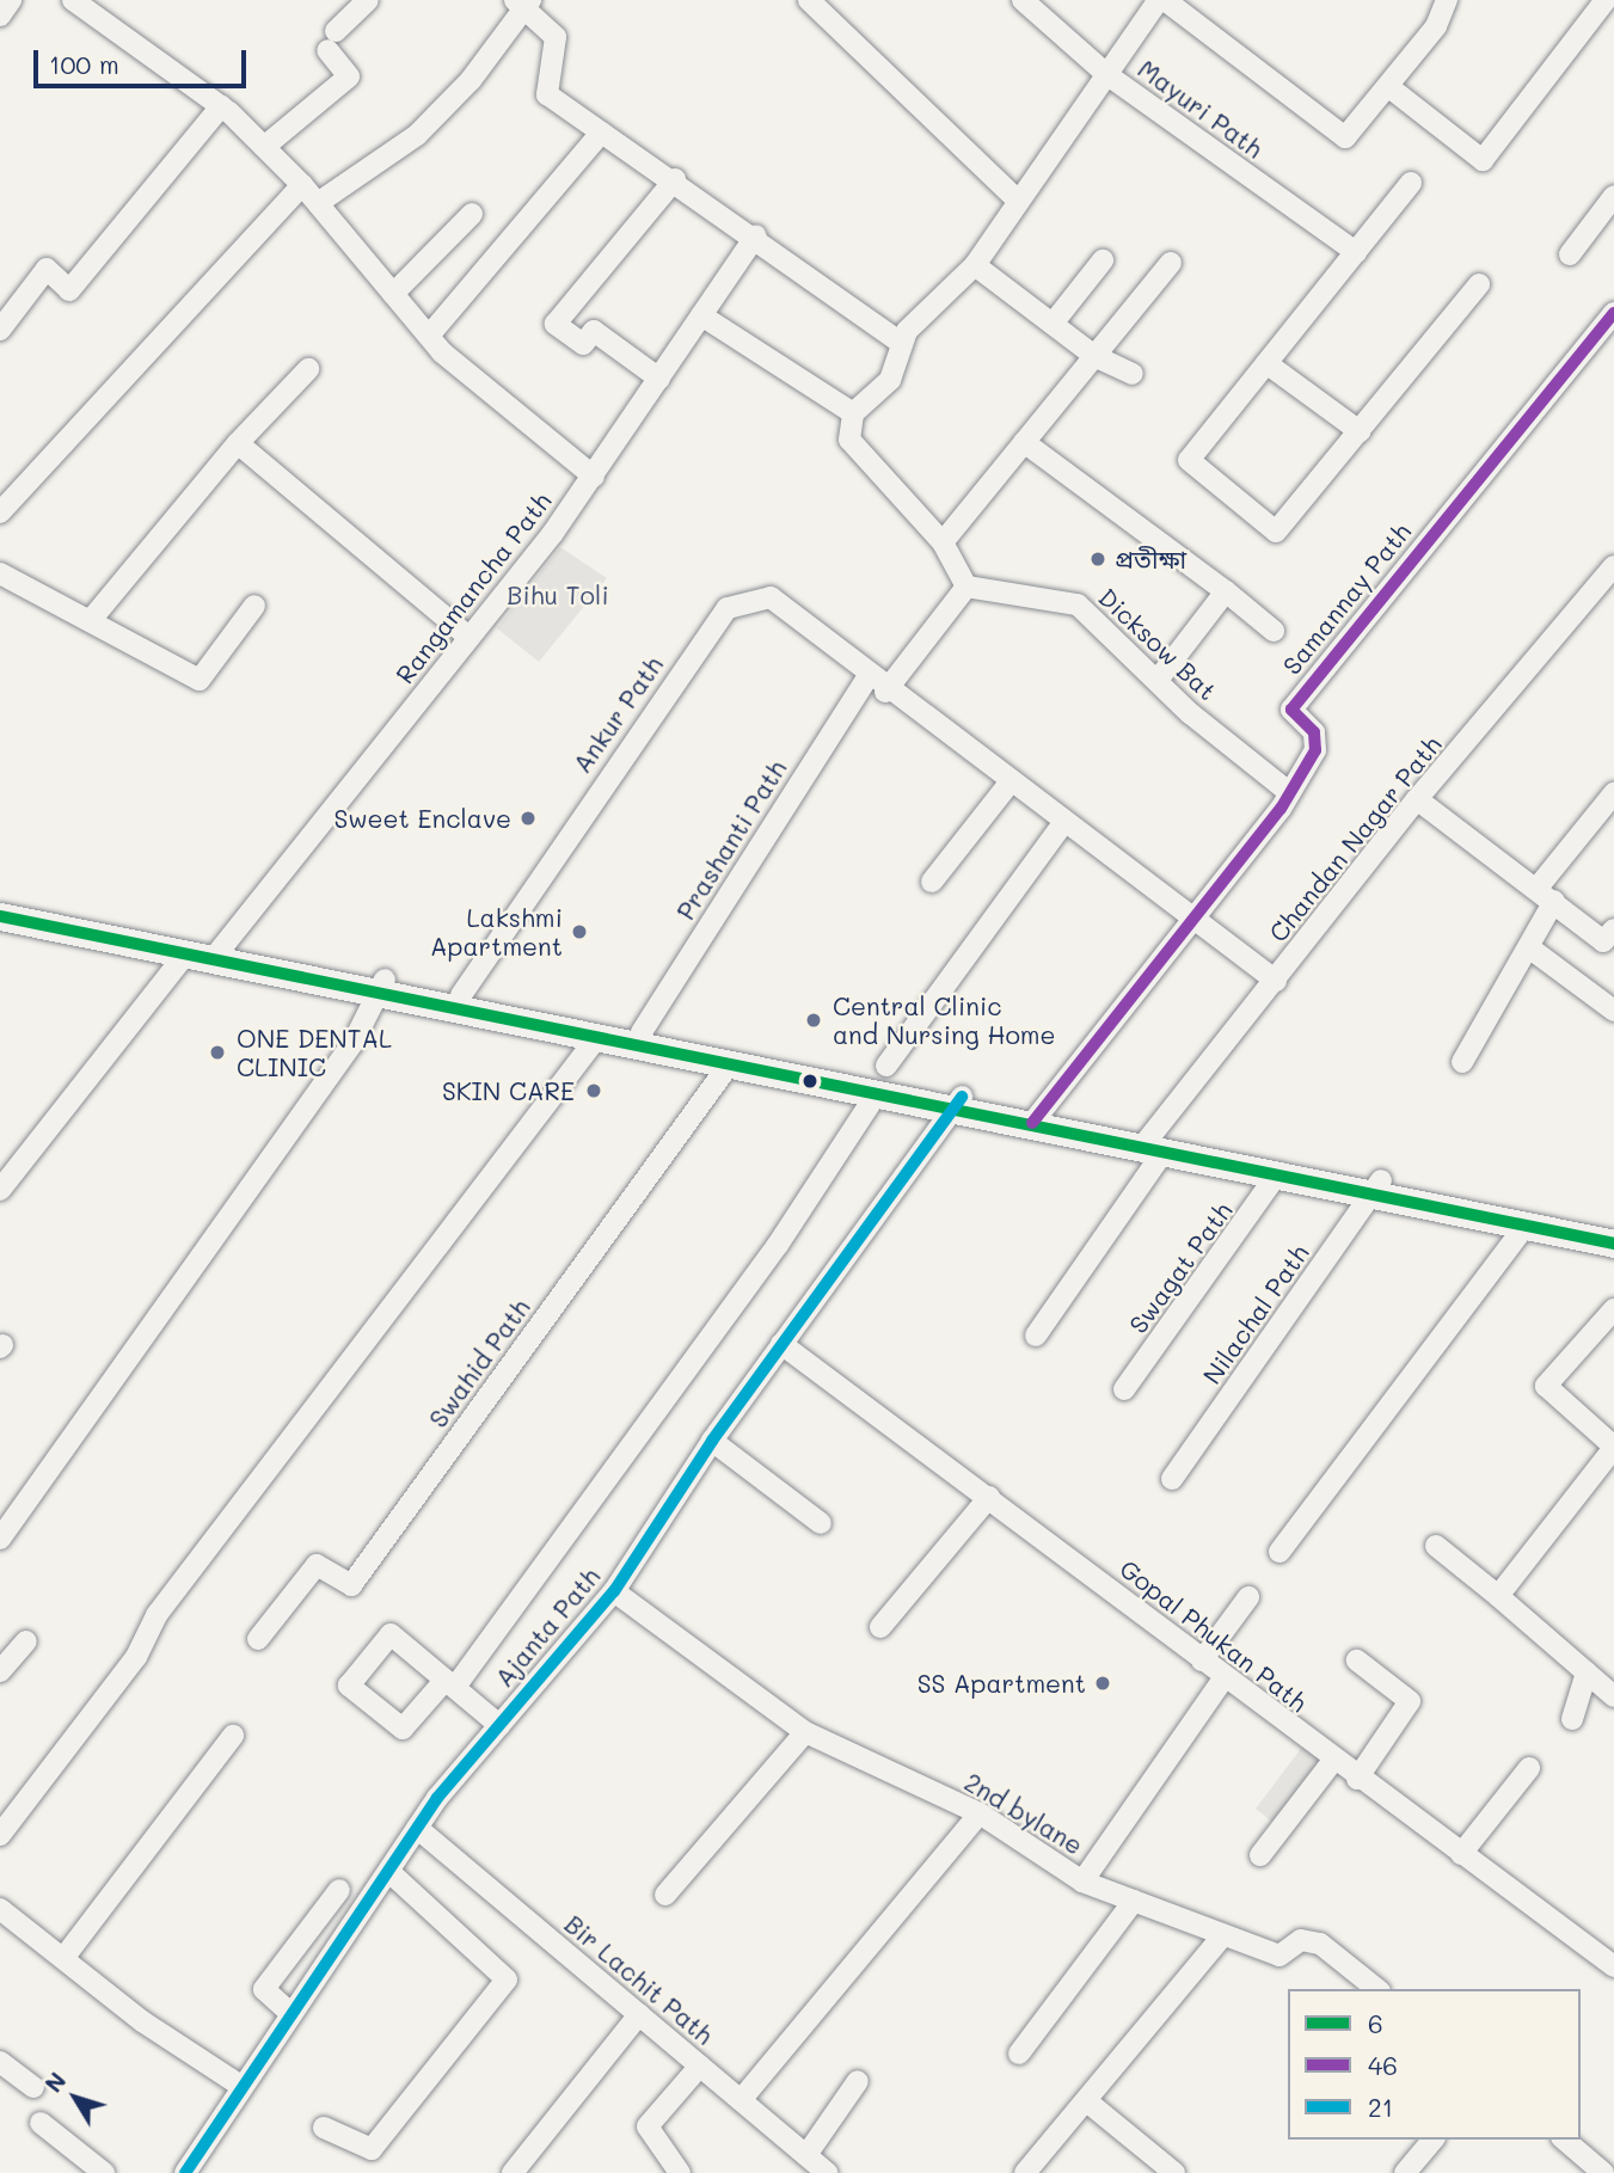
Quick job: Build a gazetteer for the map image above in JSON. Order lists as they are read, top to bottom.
{
  "streets": {
    "street": [
      "Mayuri Path",
      "Rangamancha Path",
      "Samannay Path",
      "Dicksow Bat",
      "Ankur Path",
      "Chandan Nagar Path",
      "Prashanti Path",
      "Swagat Path",
      "Nilachal Path",
      "Swahid Path",
      "Ajanta Path",
      "Gopal Phukan Path",
      "2nd bylane",
      "Bir Lachit Path"
    ]
  },
  "crossings": [
    ["Samannay Path", "Dicksow Bat"],
    ["Ankur Path", "Prashanti Path"],
    ["Ajanta Path", "Gopal Phukan Path"],
    ["Ajanta Path", "2nd bylane"],
    ["Ajanta Path", "Bir Lachit Path"]
  ],
  "parks": ["Bihu Toli"],
  "places": [
    "প্রতীক্ষা",
    "Sweet Enclave",
    "Lakshmi Apartment",
    "Central Clinic and Nursing Home",
    "ONE DENTAL CLINIC",
    "SKIN CARE",
    "SS Apartment"
  ],
  "lines": ["transit line 46", "transit line 6", "transit line 21"],
  "legend": ["6", "46", "21"],
  "scale_bar": "100 m",
  "north": "top left"
}
